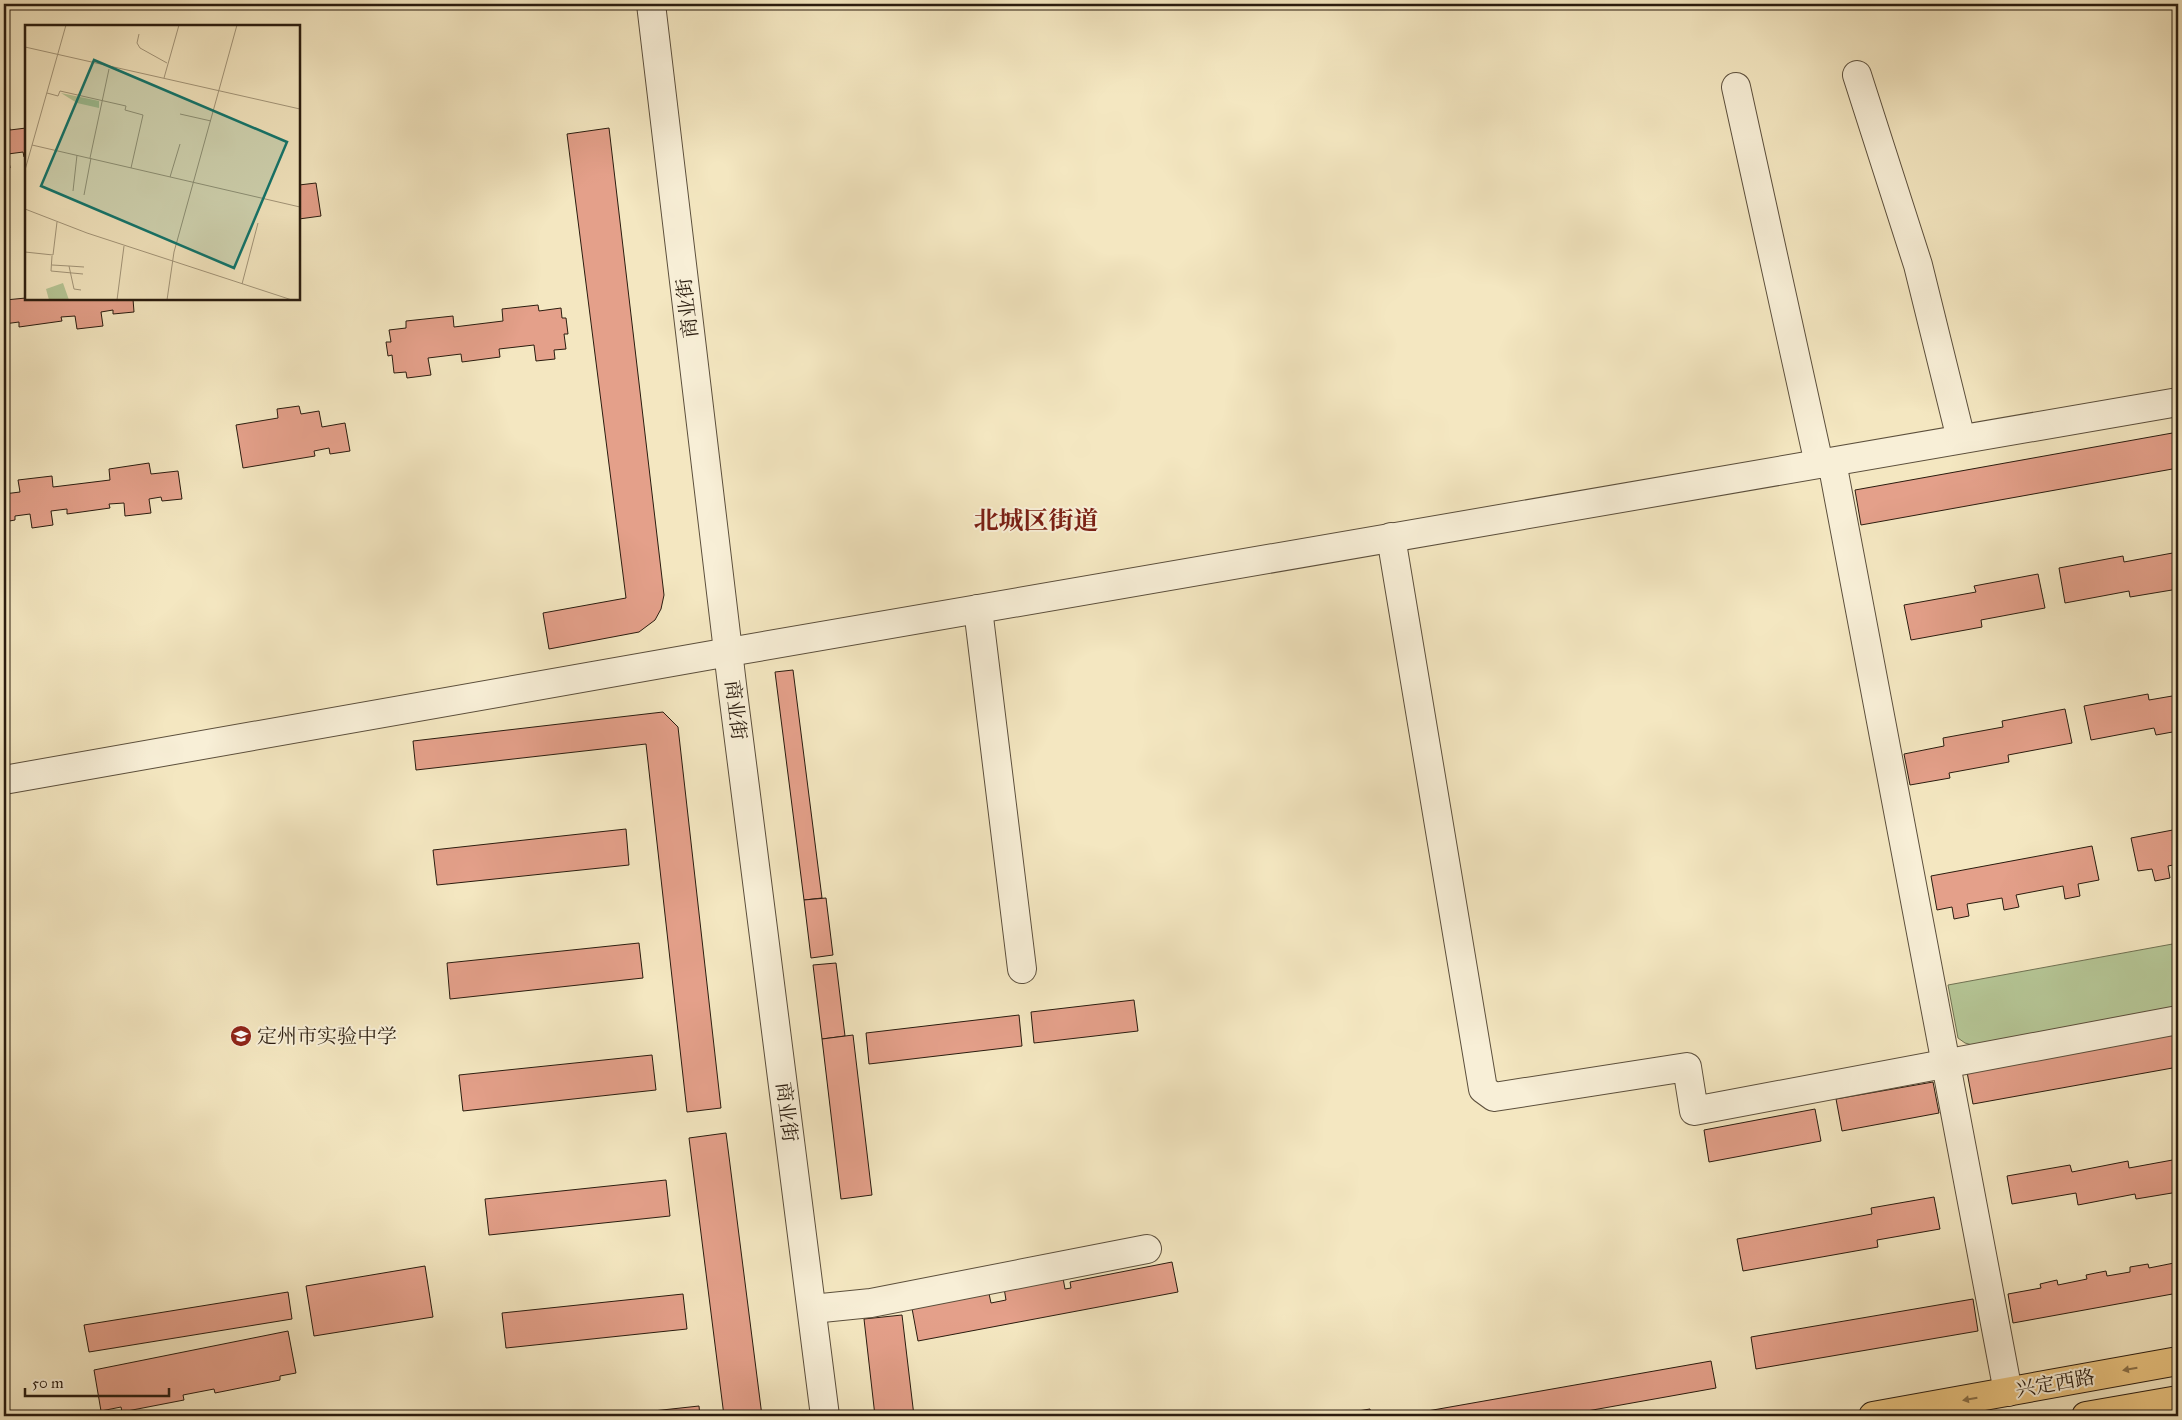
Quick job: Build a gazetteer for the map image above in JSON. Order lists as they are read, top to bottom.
{
  "streets": {
    "main road": ["兴定西路"],
    "street": ["商业街"]
  },
  "districts": ["北城区街道"],
  "places": {
    "school or university": ["定州市实验中学"]
  },
  "scale_bar": "50 m"
}
